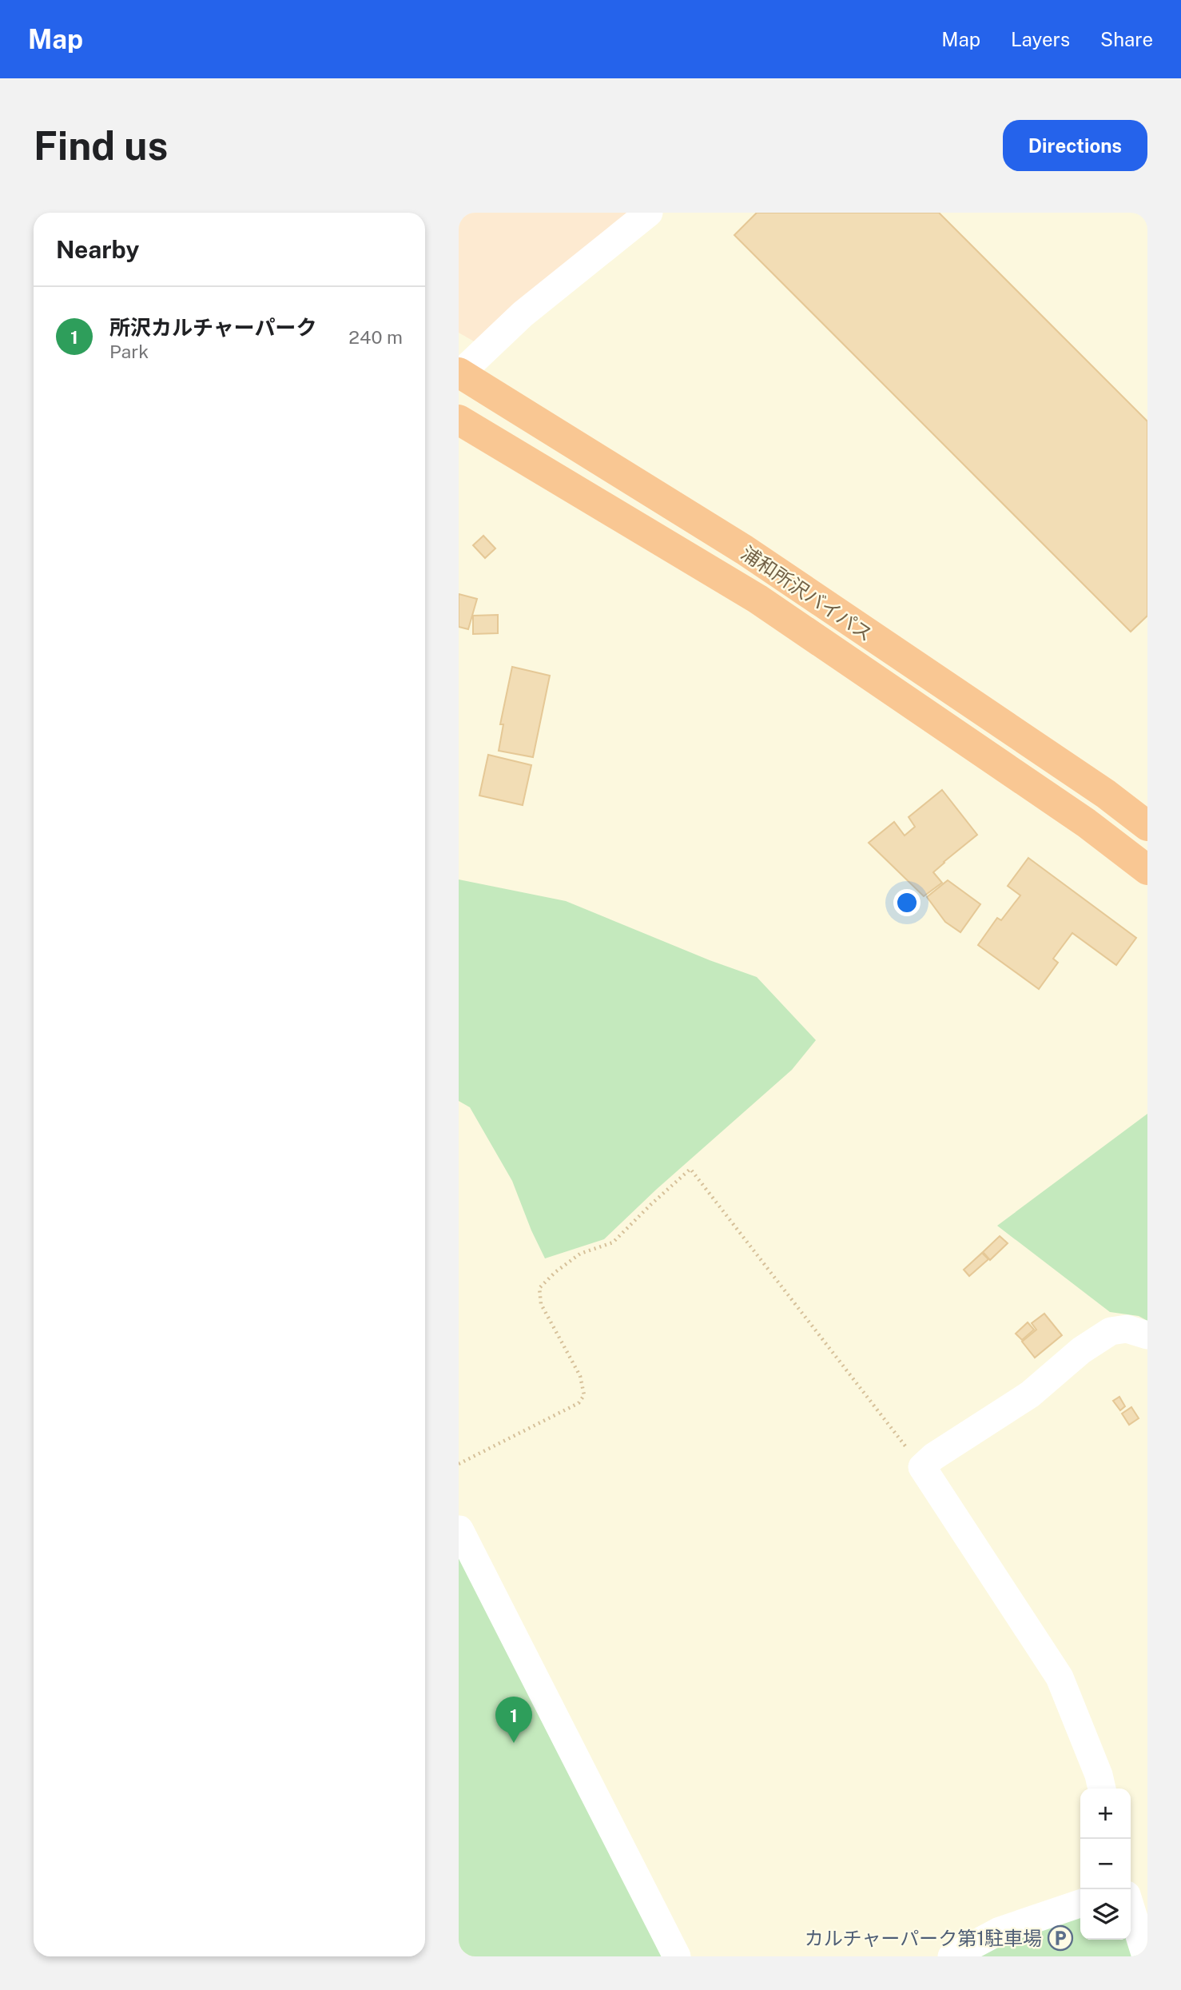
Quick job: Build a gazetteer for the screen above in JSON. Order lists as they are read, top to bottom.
{
  "streets": {
    "highway": ["浦和所沢バイパス"]
  },
  "places": {
    "parking": ["カルチャーパーク第1駐車場"]
  },
  "page": {
    "header": "Map",
    "nav": ["Map", "Layers", "Share"],
    "buttons": "Directions",
    "title": "Find us",
    "heading": "Nearby",
    "list": [
      {
        "mark": "1",
        "name": "所沢カルチャーパーク",
        "note": "Park",
        "value": "240 m"
      }
    ],
    "pins": "1",
    "map_buttons": ["+", "−"]
  }
}
